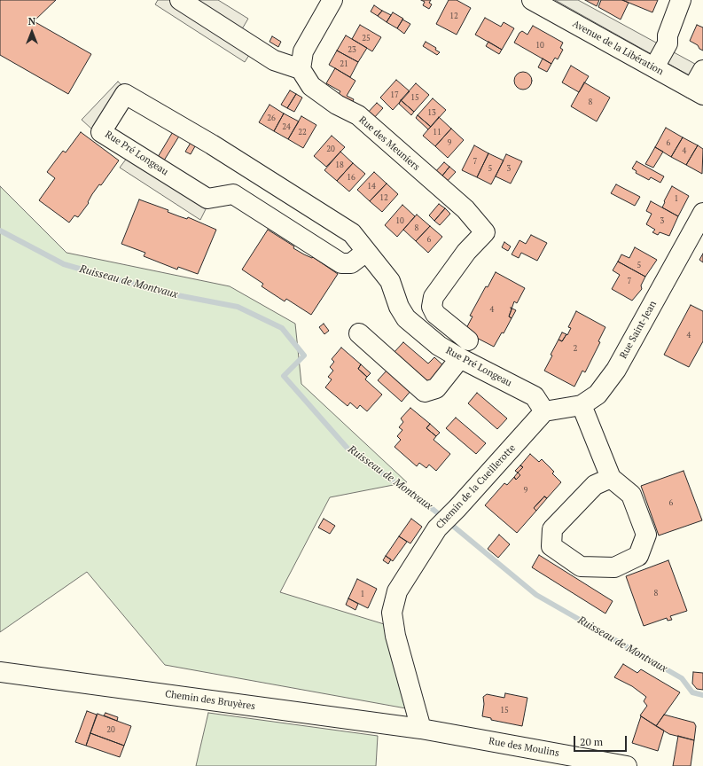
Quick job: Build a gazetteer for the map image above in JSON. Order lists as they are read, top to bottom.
{
  "streets": {
    "street": [
      "Avenue de la Libération",
      "Rue des Meuniers",
      "Rue Pré Longeau",
      "Rue Saint-Jean",
      "Chemin de la Cueillerotte",
      "Chemin des Bruyères",
      "Rue des Moulins"
    ]
  },
  "crossings": [
    ["Rue Pré Longeau", "Rue Saint-Jean"],
    ["Rue Pré Longeau", "Chemin de la Cueillerotte"],
    ["Rue Saint-Jean", "Chemin de la Cueillerotte"],
    ["Chemin de la Cueillerotte", "Chemin des Bruyères"],
    ["Chemin de la Cueillerotte", "Rue des Moulins"],
    ["Chemin des Bruyères", "Rue des Moulins"]
  ],
  "water": ["Ruisseau de Montvaux"],
  "house_numbers": [
    "12",
    "25",
    "10",
    "23",
    "21",
    "17",
    "15",
    "8",
    "13",
    "26",
    "24",
    "22",
    "11",
    "9",
    "6",
    "20",
    "4",
    "7",
    "18",
    "5",
    "3",
    "16",
    "14",
    "12",
    "1",
    "10",
    "3",
    "8",
    "6",
    "5",
    "7",
    "4",
    "4",
    "2",
    "9",
    "6",
    "8",
    "1",
    "15",
    "20"
  ],
  "scale_bar": "20 m",
  "north": "top"
}
